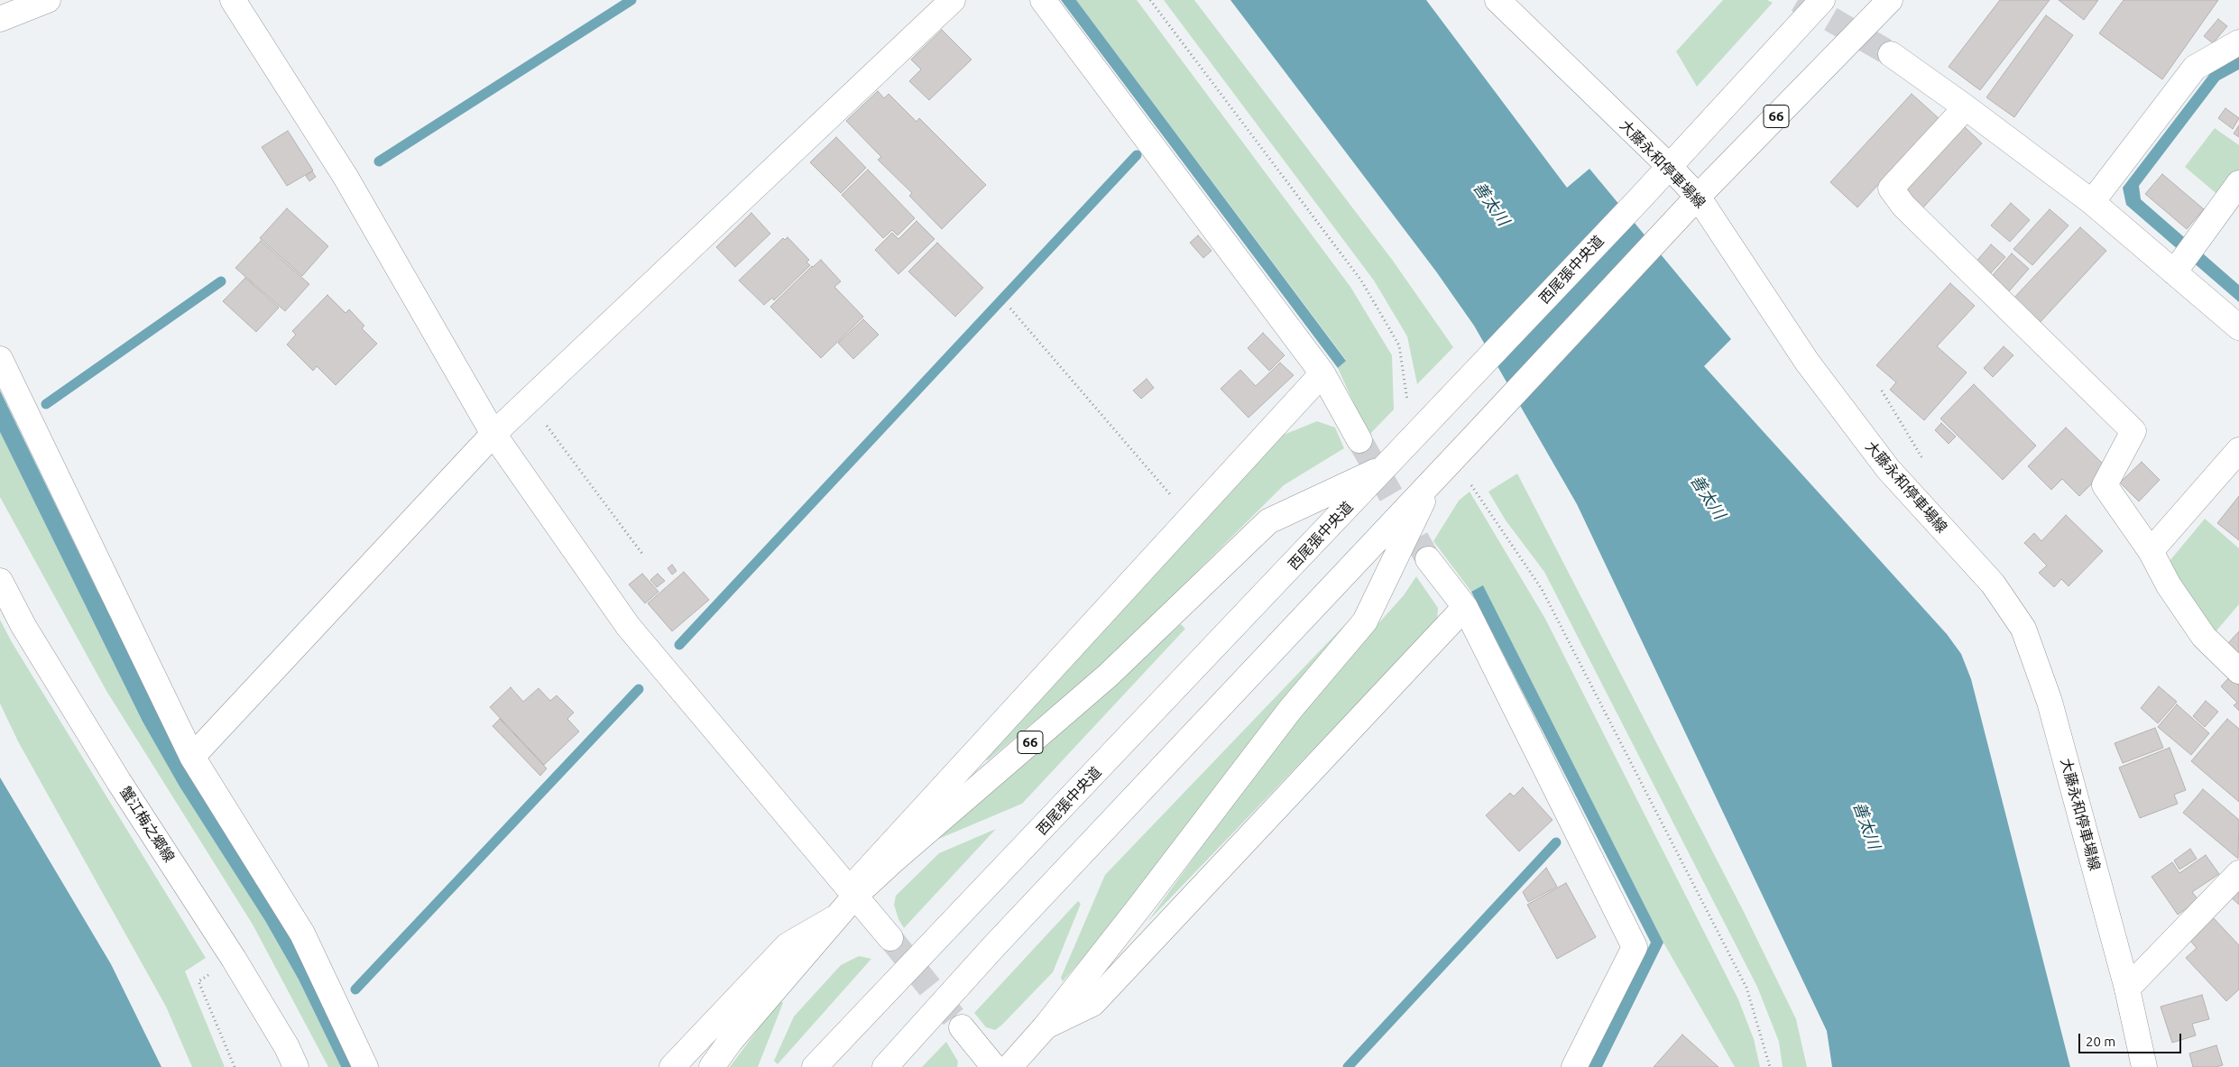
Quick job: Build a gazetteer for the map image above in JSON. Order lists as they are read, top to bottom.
{
  "streets": {
    "street": [
      "66",
      "大藤永和停車場線",
      "西尾張中央道",
      "蟹江梅之郷線"
    ]
  },
  "crossings": [
    ["66", "大藤永和停車場線"],
    ["66", "西尾張中央道"],
    ["大藤永和停車場線", "西尾張中央道"]
  ],
  "water": ["善太川"],
  "scale_bar": "20 m"
}
